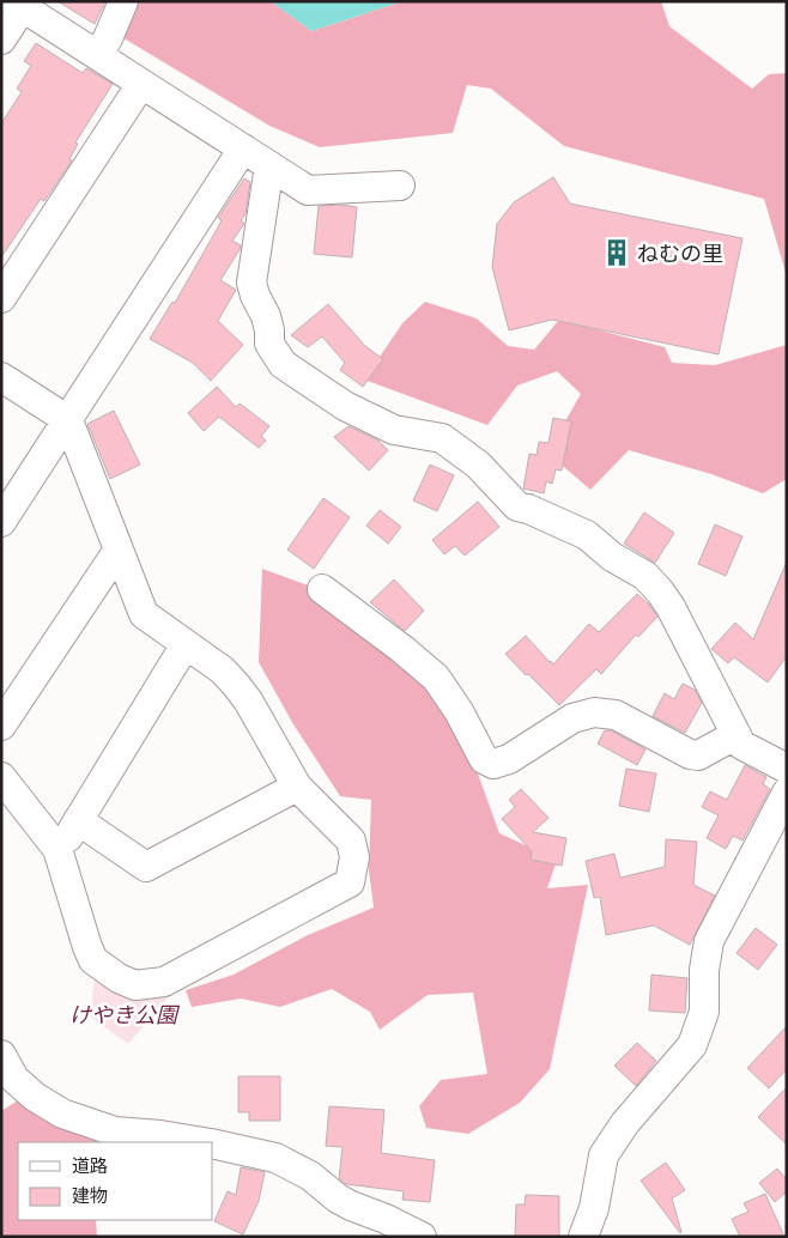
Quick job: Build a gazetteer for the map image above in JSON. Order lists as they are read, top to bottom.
{
  "parks": ["けやき公園"],
  "places": {
    "building": ["ねむの里"]
  },
  "legend": ["道路", "建物"]
}
